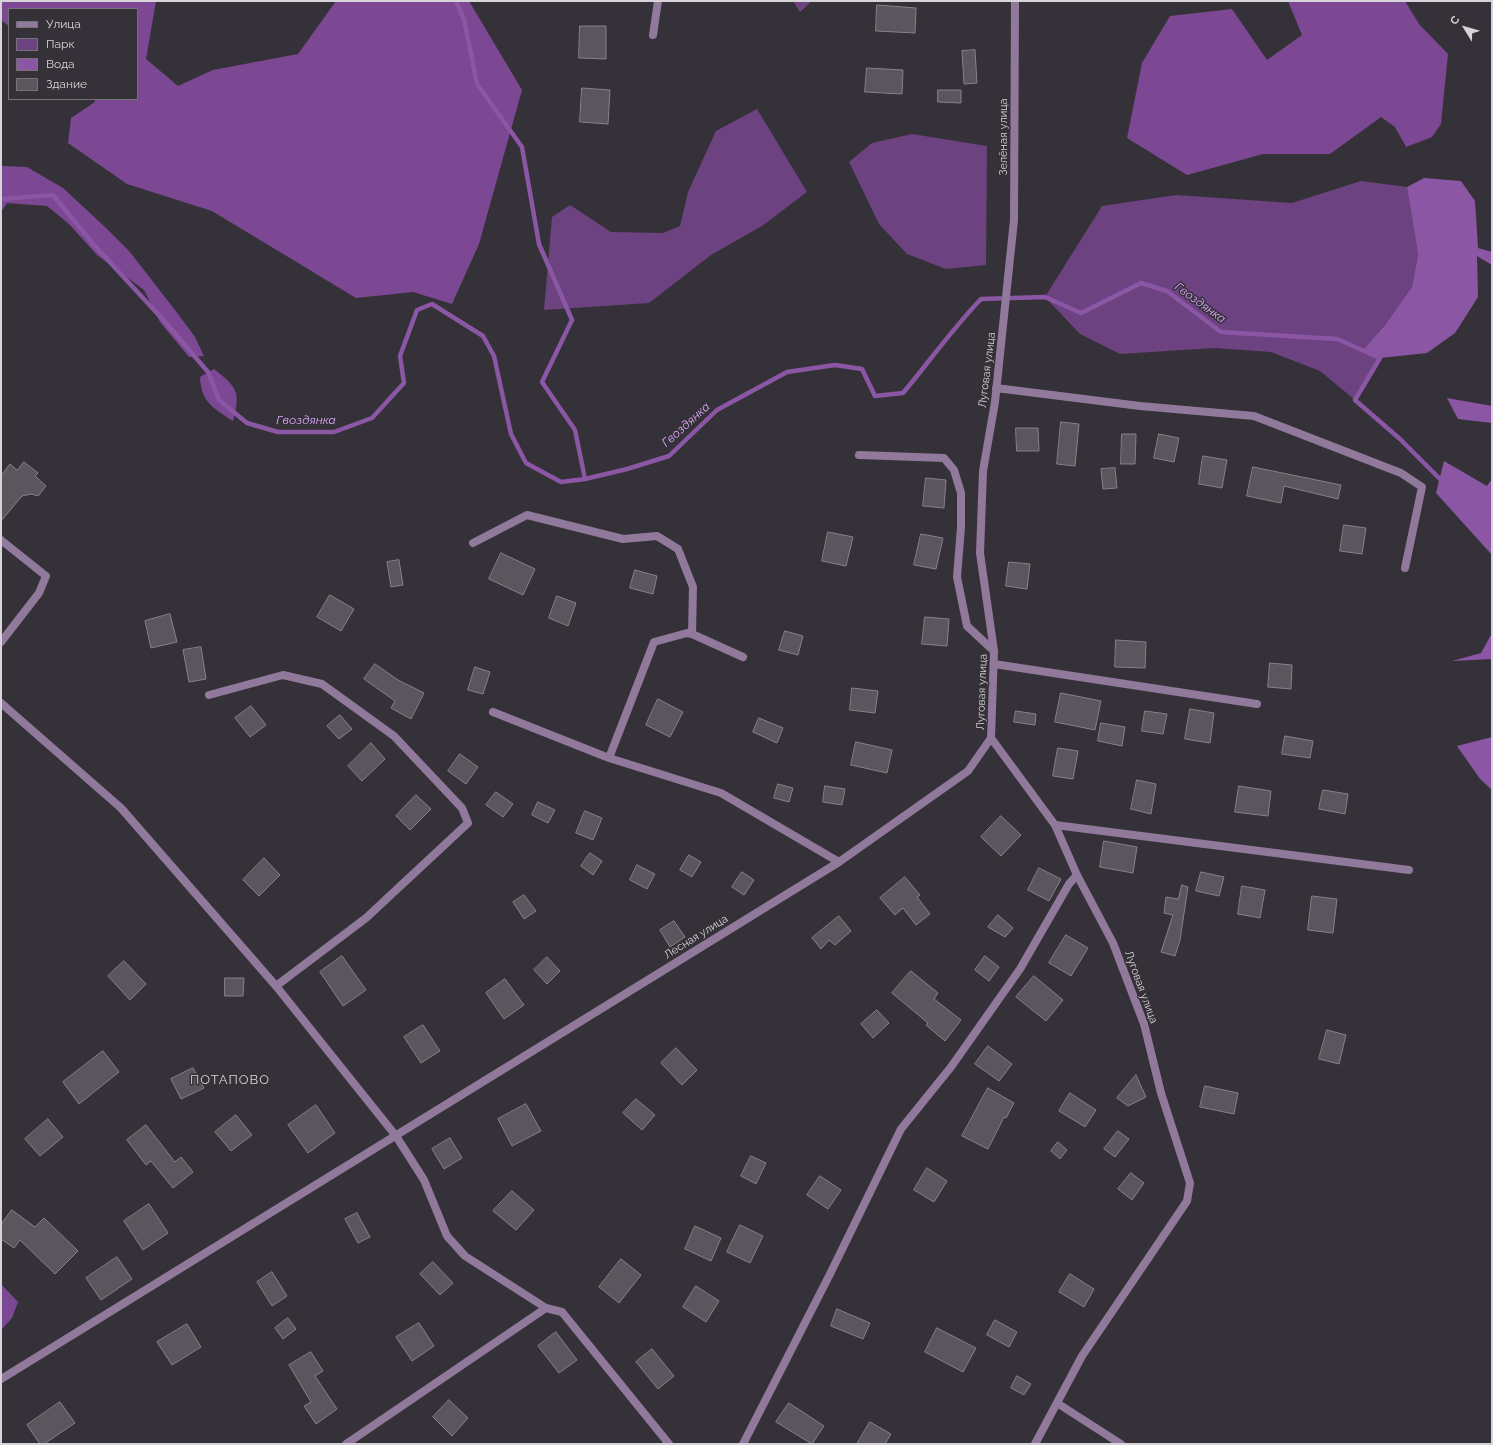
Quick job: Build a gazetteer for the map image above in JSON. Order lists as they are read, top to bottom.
{
  "streets": {
    "street": ["Зелёная улица", "Луговая улица", "Лесная улица"]
  },
  "crossings": [
    ["Зелёная улица", "Луговая улица"],
    ["Луговая улица", "Лесная улица"]
  ],
  "districts": ["ПОТАПОВО"],
  "water": ["Гвоздянка"],
  "legend": [
    "Улица",
    "Парк",
    "Вода",
    "Здание"
  ],
  "north": "top left"
}
